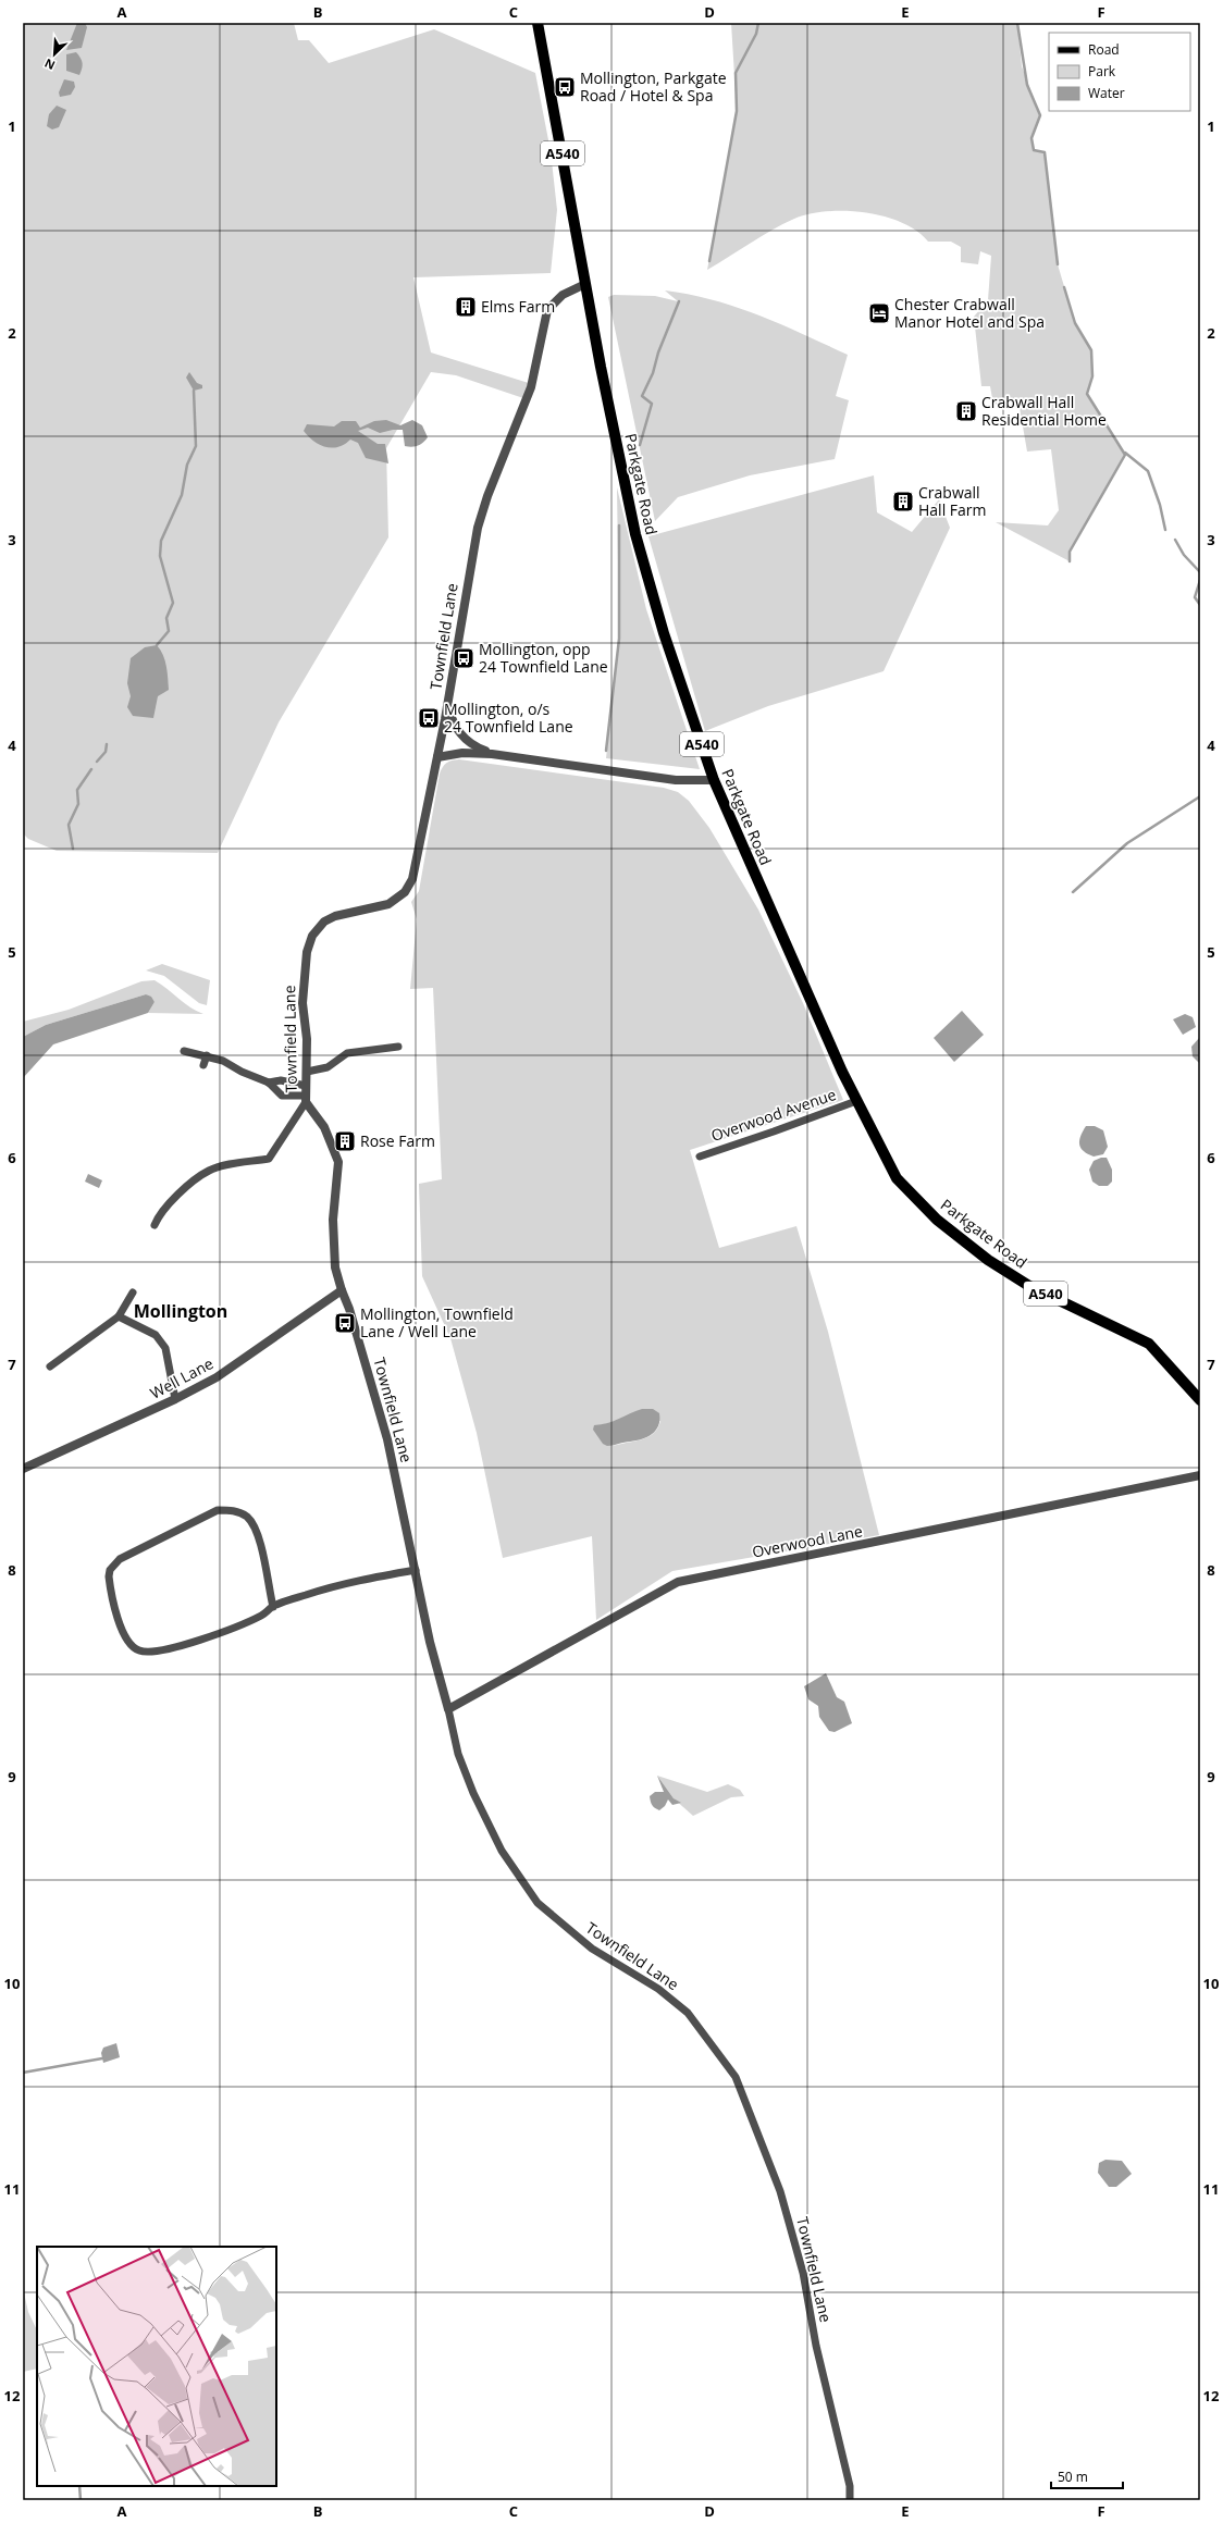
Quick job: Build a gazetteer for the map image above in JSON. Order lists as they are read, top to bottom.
{
  "streets": {
    "main road": ["A540", "Parkgate Road"],
    "street": [
      "Townfield Lane",
      "Overwood Avenue",
      "Well Lane",
      "Overwood Lane"
    ]
  },
  "crossings": [
    ["Parkgate Road", "Townfield Lane"],
    ["Parkgate Road", "Overwood Avenue"],
    ["Townfield Lane", "Well Lane"],
    ["Townfield Lane", "Overwood Lane"]
  ],
  "districts": ["Mollington"],
  "places": {
    "bus stop": [
      "Mollington, Parkgate Road / Hotel & Spa",
      "Mollington, opp 24 Townfield Lane",
      "Mollington, o/s 24 Townfield Lane",
      "Mollington, Townfield Lane / Well Lane"
    ],
    "building": [
      "Elms Farm",
      "Crabwall Hall Residential Home",
      "Crabwall Hall Farm",
      "Rose Farm"
    ],
    "hotel": ["Chester Crabwall Manor Hotel and Spa"]
  },
  "legend": ["Road", "Park", "Water"],
  "scale_bar": "50 m",
  "north": "bottom left",
  "grid": {
    "columns": [
      "A",
      "B",
      "C",
      "D",
      "E",
      "F"
    ],
    "rows": [
      "1",
      "2",
      "3",
      "4",
      "5",
      "6",
      "7",
      "8",
      "9",
      "10",
      "11",
      "12"
    ]
  }
}
